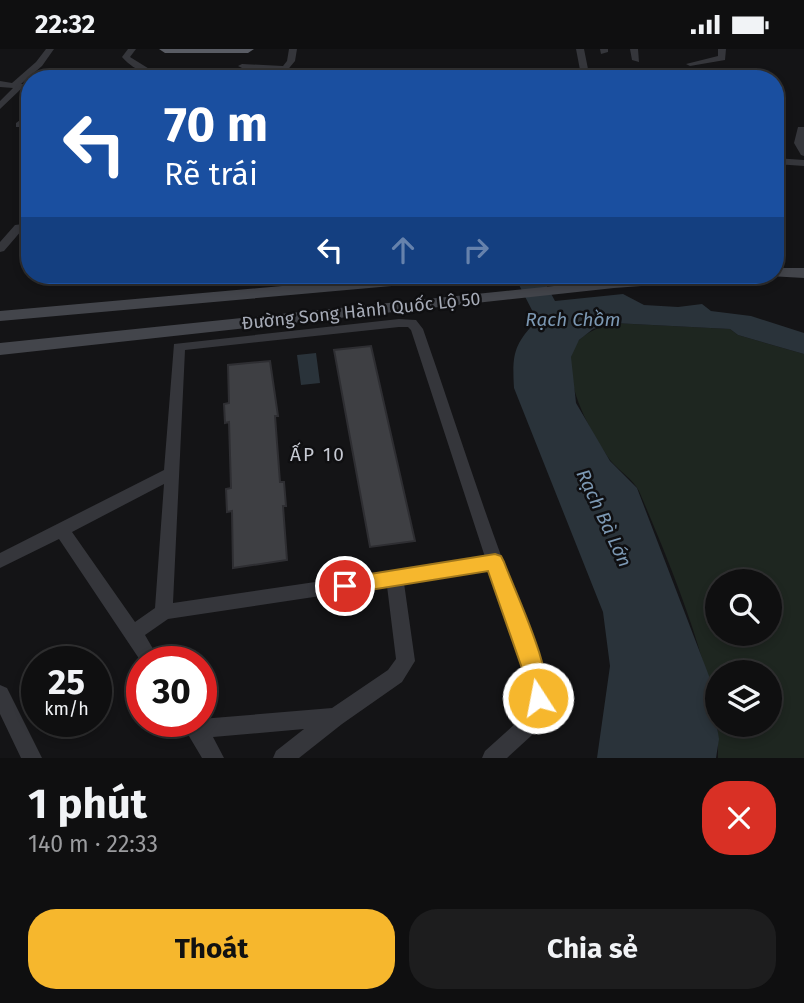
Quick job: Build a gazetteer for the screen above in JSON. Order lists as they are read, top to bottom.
{
  "streets": {
    "main road": ["Đường Song Hành Quốc Lộ 50"]
  },
  "districts": ["ẤP 10"],
  "water": ["Rạch Chồm", "Rạch Bà Lớn"],
  "page": {
    "status": "22:32",
    "turn": ["70 m", "Rẽ trái"],
    "speed": "25 km/h",
    "limit": "30",
    "heading": ["1 phút", "140 m · 22:33"],
    "buttons": ["Thoát", "Chia sẻ"]
  }
}
